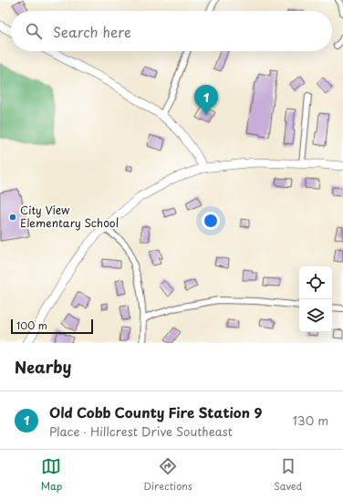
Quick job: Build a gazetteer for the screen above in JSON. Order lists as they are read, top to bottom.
{
  "places": ["City View Elementary School"],
  "scale_bar": "100 m",
  "page": {
    "search": "Search here",
    "pins": "1",
    "scale": "100 m",
    "heading": "Nearby",
    "list": [
      {
        "mark": "1",
        "name": "Old Cobb County Fire Station 9",
        "note": "Place · Hillcrest Drive Southeast",
        "value": "130 m"
      }
    ],
    "nav": ["Map", "Directions", "Saved"]
  }
}
